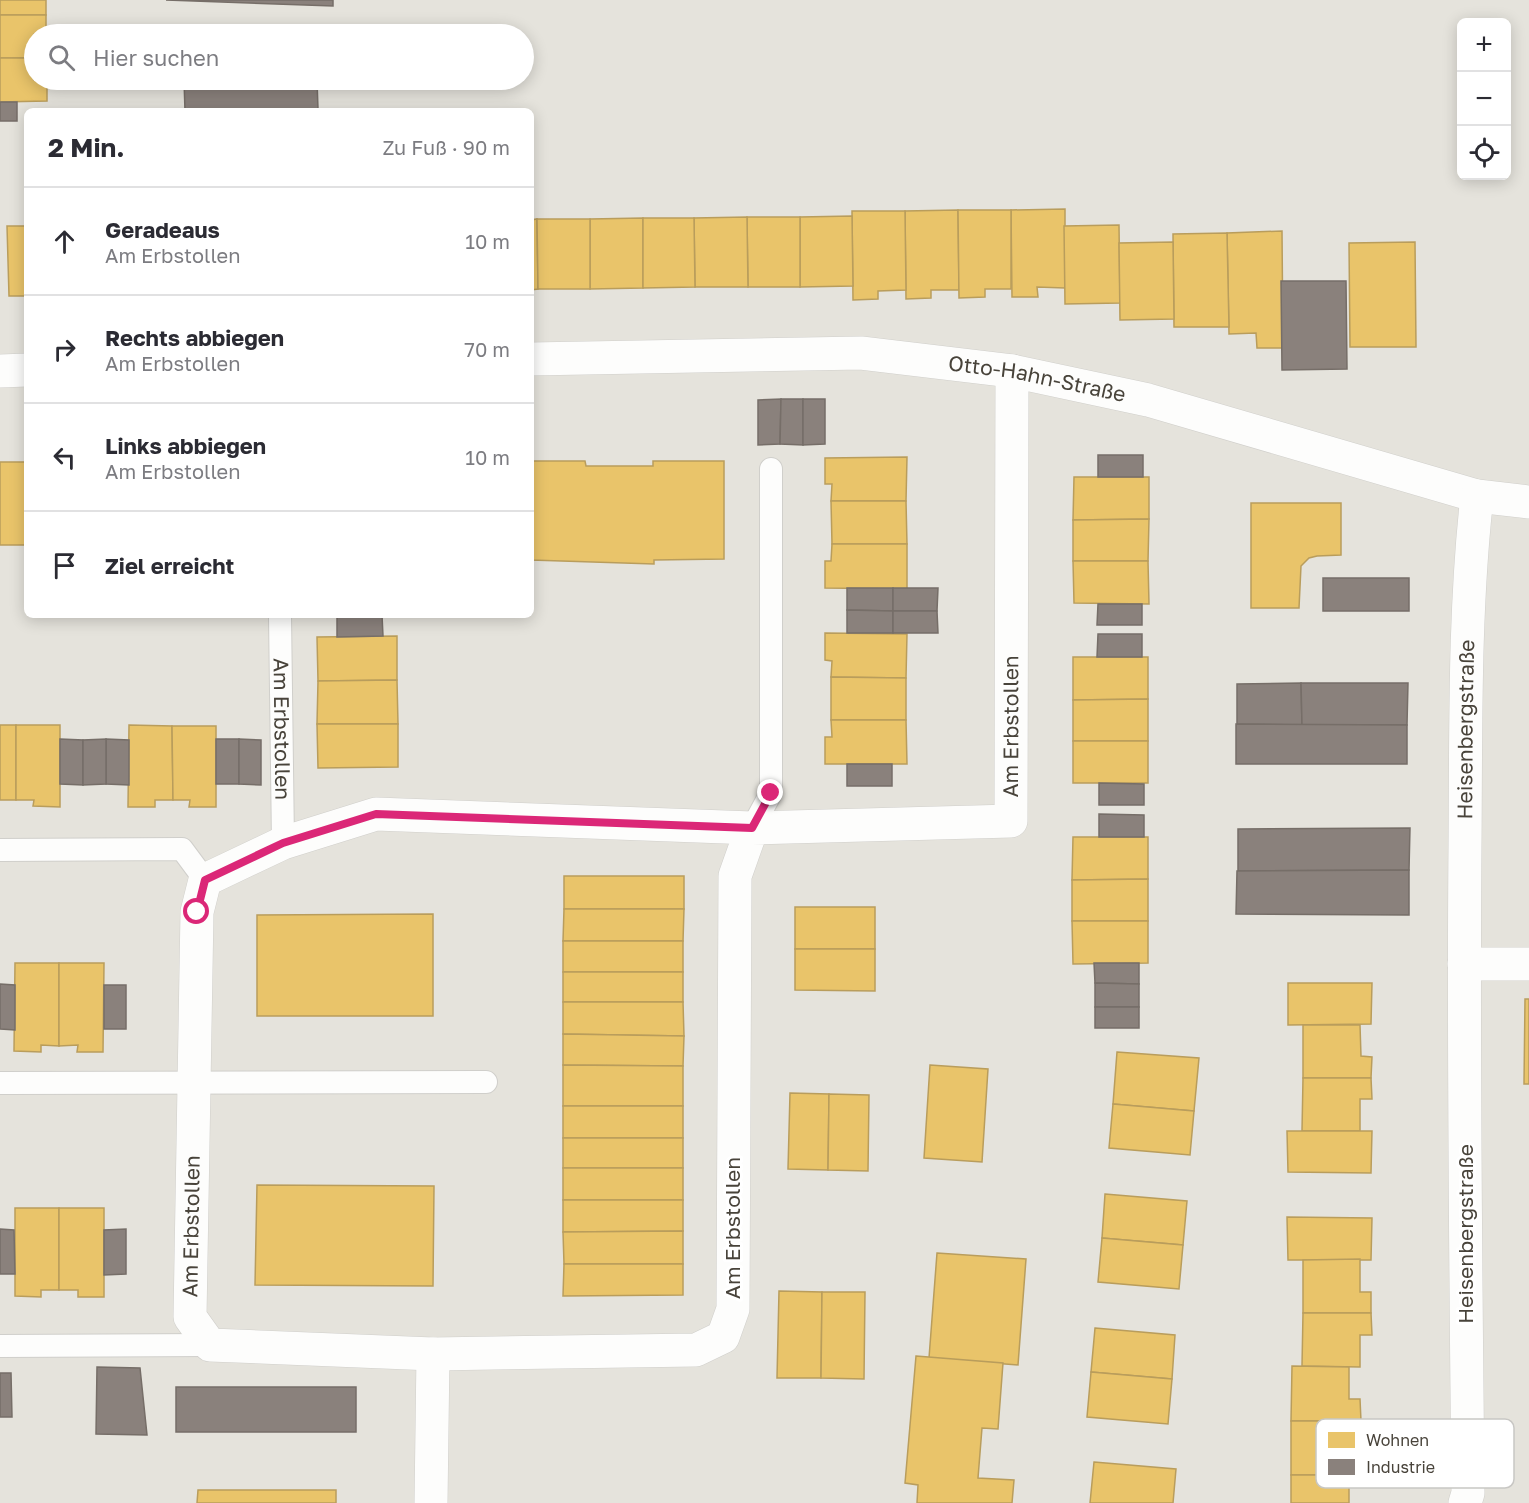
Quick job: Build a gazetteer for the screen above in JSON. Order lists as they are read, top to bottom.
{
  "streets": {
    "street": ["Otto-Hahn-Straße", "Am Erbstollen", "Heisenbergstraße"]
  },
  "crossings": [
    ["Otto-Hahn-Straße", "Am Erbstollen"],
    ["Otto-Hahn-Straße", "Heisenbergstraße"]
  ],
  "legend": ["Wohnen", "Industrie"],
  "page": {
    "map_buttons": ["+", "−"],
    "search": "Hier suchen",
    "heading": ["2 Min.", "Zu Fuß · 90 m"],
    "list": [
      ["Geradeaus", "Am Erbstollen", "10 m"],
      ["Rechts abbiegen", "Am Erbstollen", "70 m"],
      ["Links abbiegen", "Am Erbstollen", "10 m"],
      "Ziel erreicht"
    ]
  }
}
